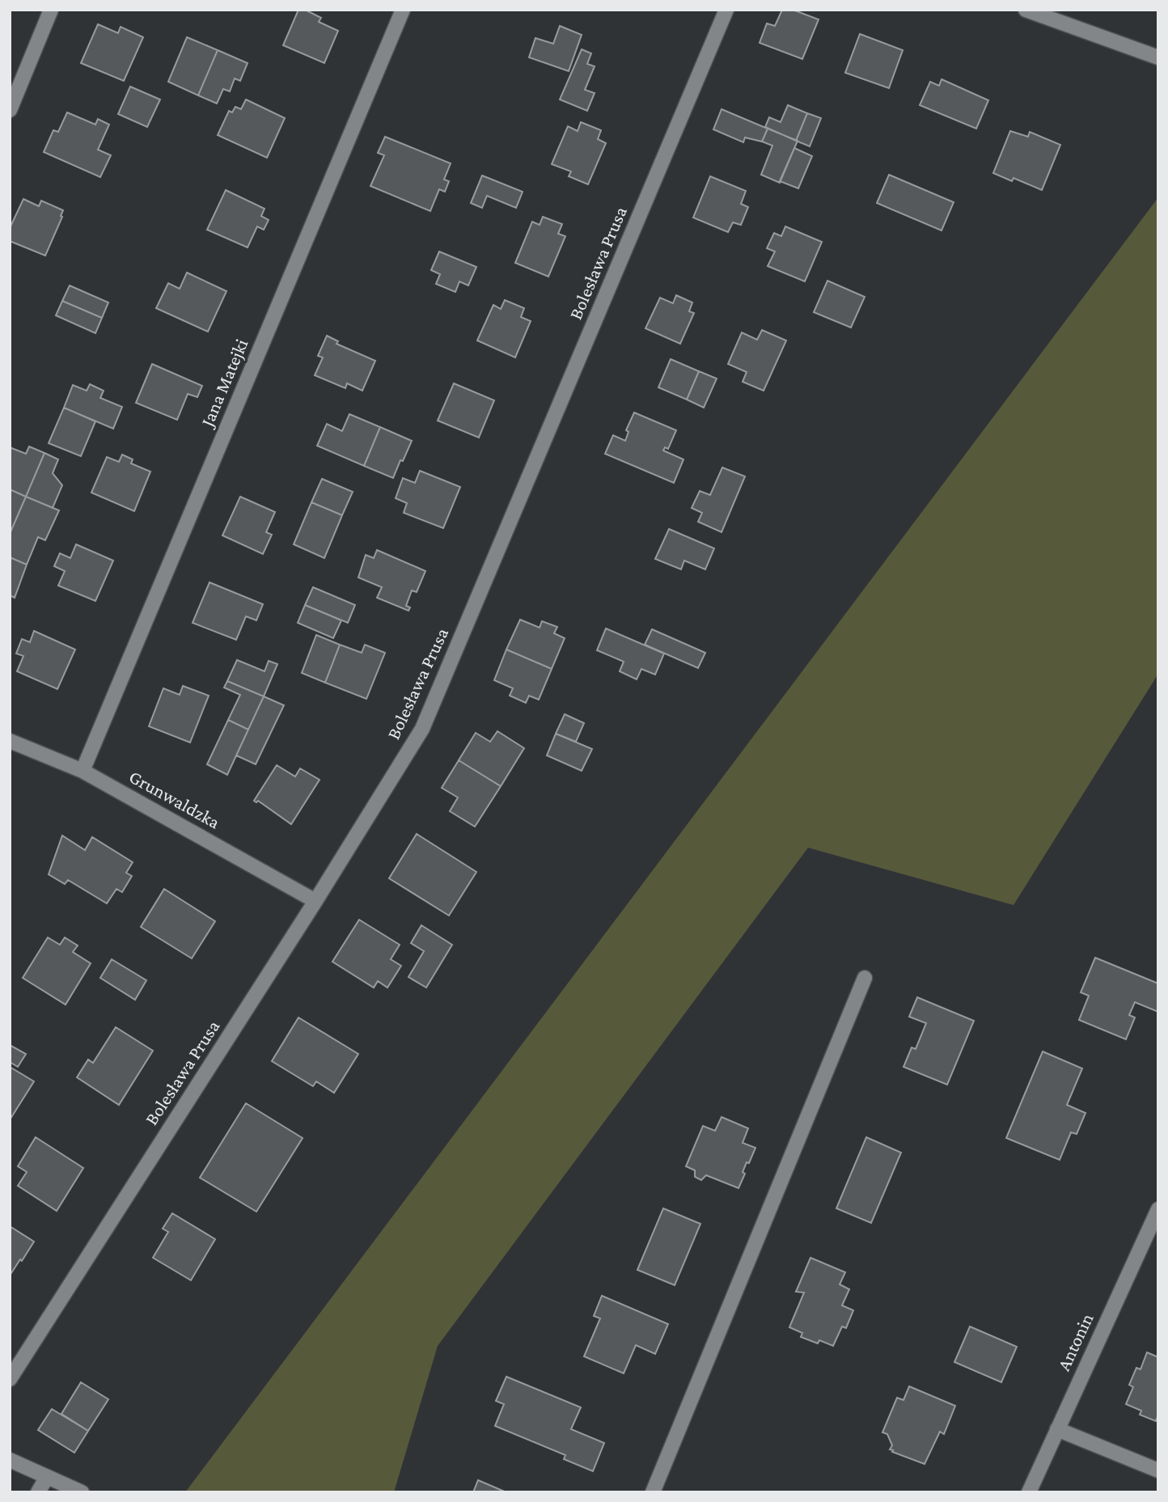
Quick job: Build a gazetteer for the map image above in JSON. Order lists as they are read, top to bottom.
{
  "streets": {
    "street": [
      "Bolesława Prusa",
      "Jana Matejki",
      "Grunwaldzka",
      "Antonin"
    ]
  },
  "crossings": [
    ["Bolesława Prusa", "Grunwaldzka"],
    ["Jana Matejki", "Grunwaldzka"]
  ]
}
